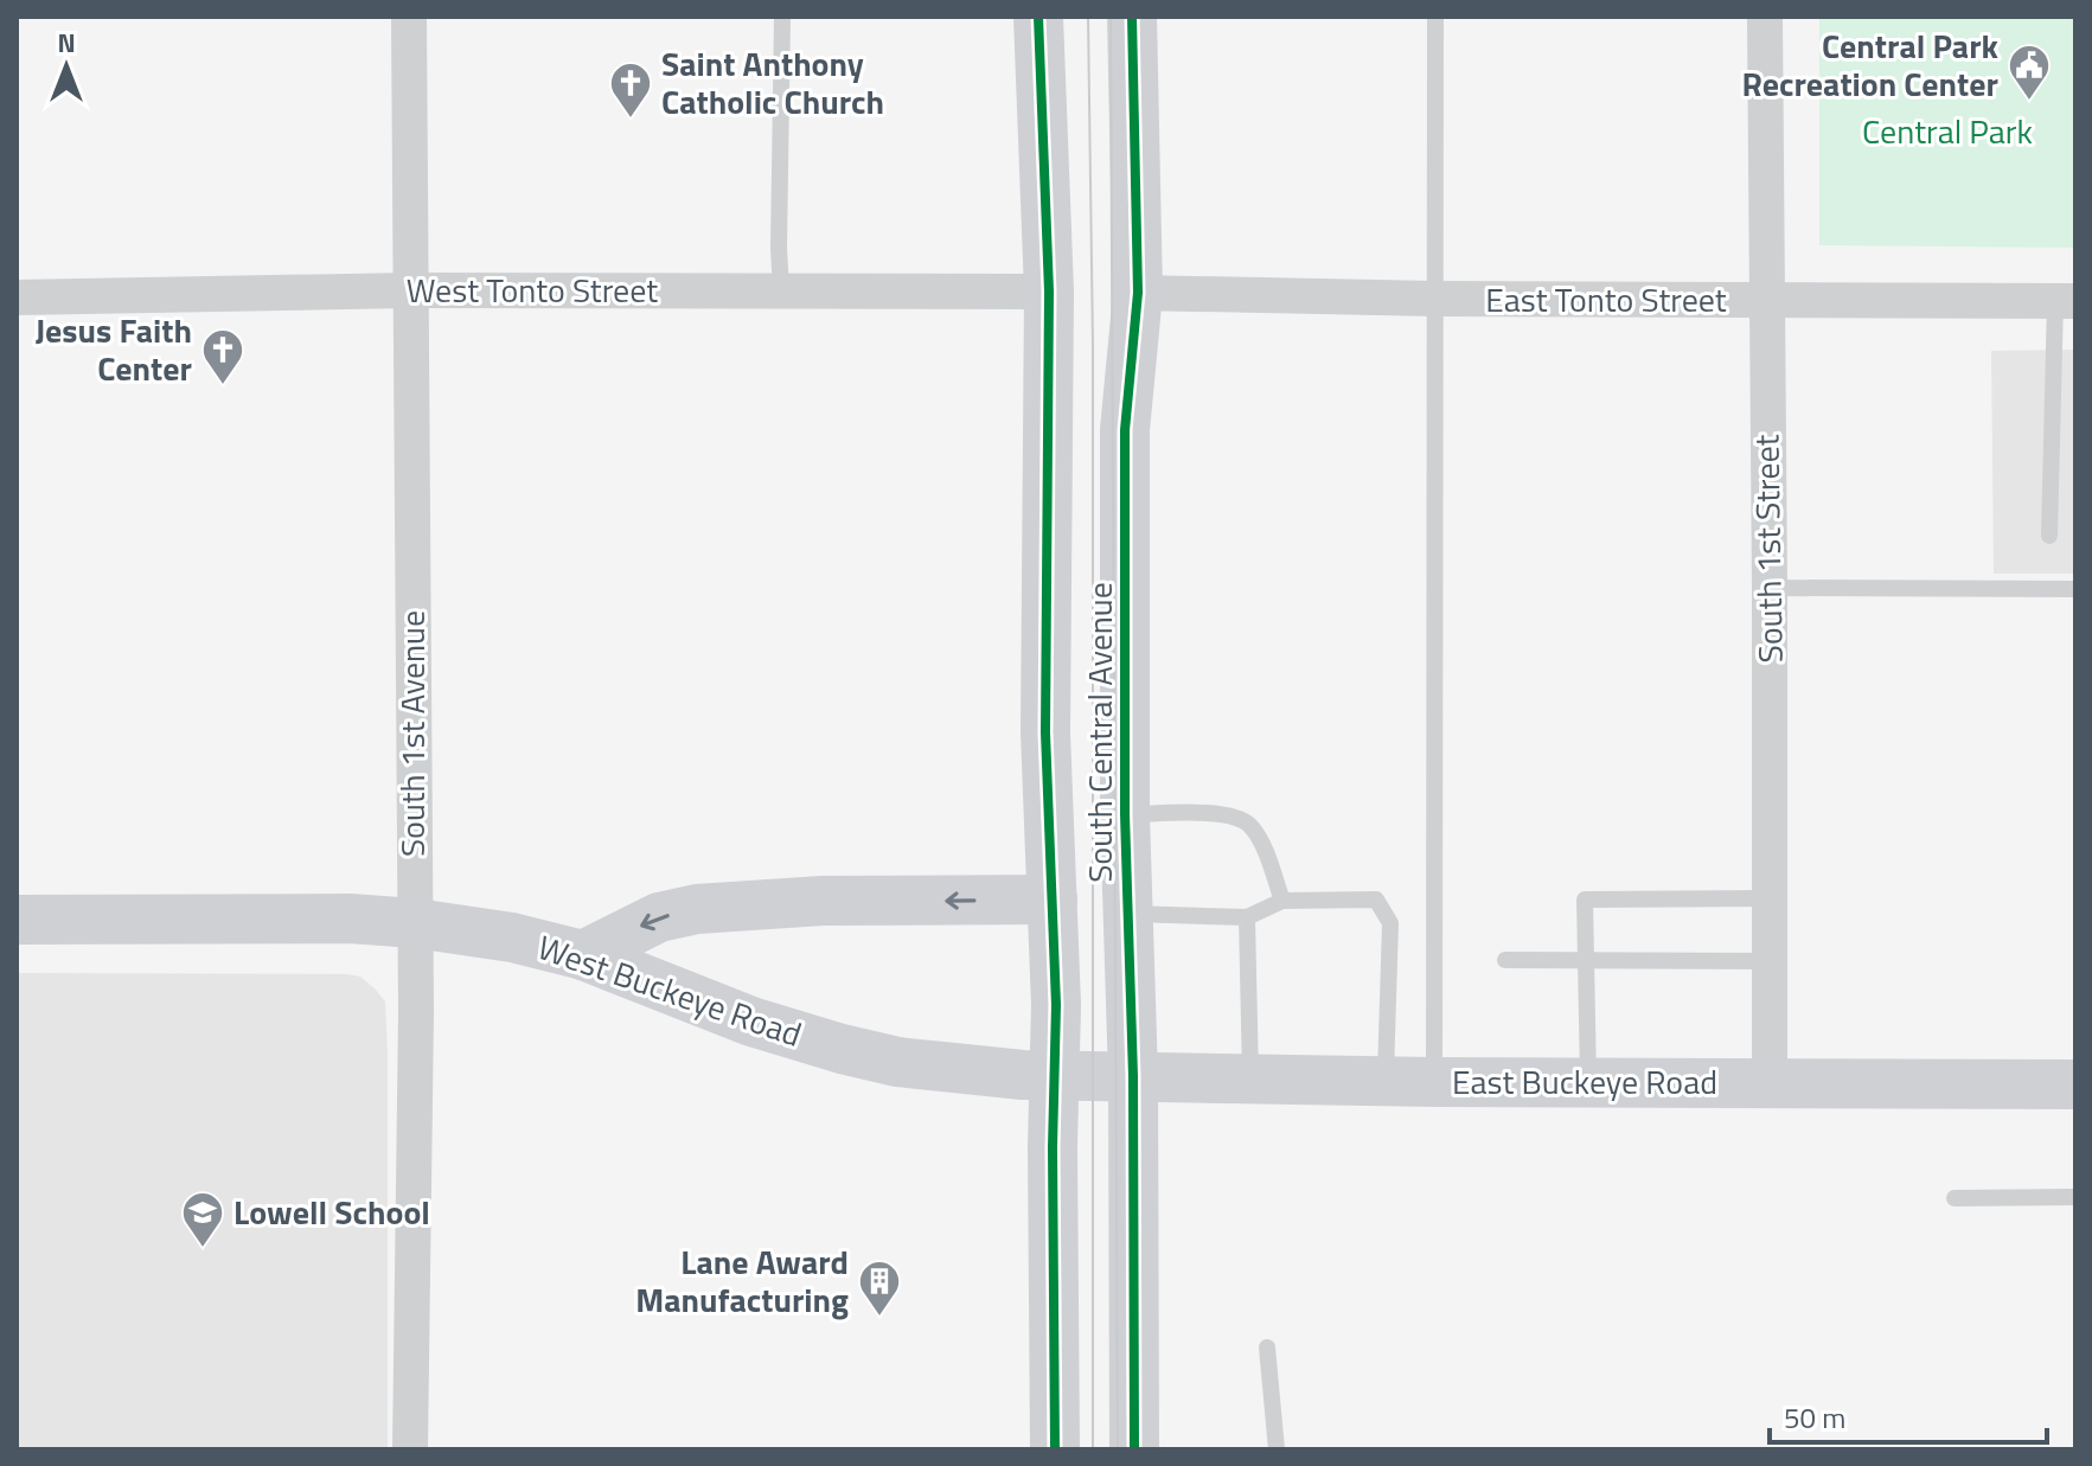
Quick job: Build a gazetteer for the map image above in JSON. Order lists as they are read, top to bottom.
{
  "streets": {
    "main road": ["South Central Avenue", "West Buckeye Road", "East Buckeye Road"],
    "street": [
      "West Tonto Street",
      "East Tonto Street",
      "South 1st Street",
      "South 1st Avenue"
    ]
  },
  "crossings": [
    ["West Tonto Street", "South Central Avenue"],
    ["West Tonto Street", "South 1st Avenue"],
    ["East Tonto Street", "South 1st Street"],
    ["East Tonto Street", "South Central Avenue"],
    ["South 1st Street", "East Buckeye Road"],
    ["South Central Avenue", "West Buckeye Road"],
    ["South Central Avenue", "East Buckeye Road"],
    ["South 1st Avenue", "West Buckeye Road"],
    ["West Buckeye Road", "East Buckeye Road"]
  ],
  "parks": ["Central Park"],
  "places": {
    "public building": ["Central Park Recreation Center"],
    "church": ["Saint Anthony Catholic Church", "Jesus Faith Center"],
    "school or university": ["Lowell School"],
    "building": ["Lane Award Manufacturing"]
  },
  "scale_bar": "50 m",
  "north": "top"
}
